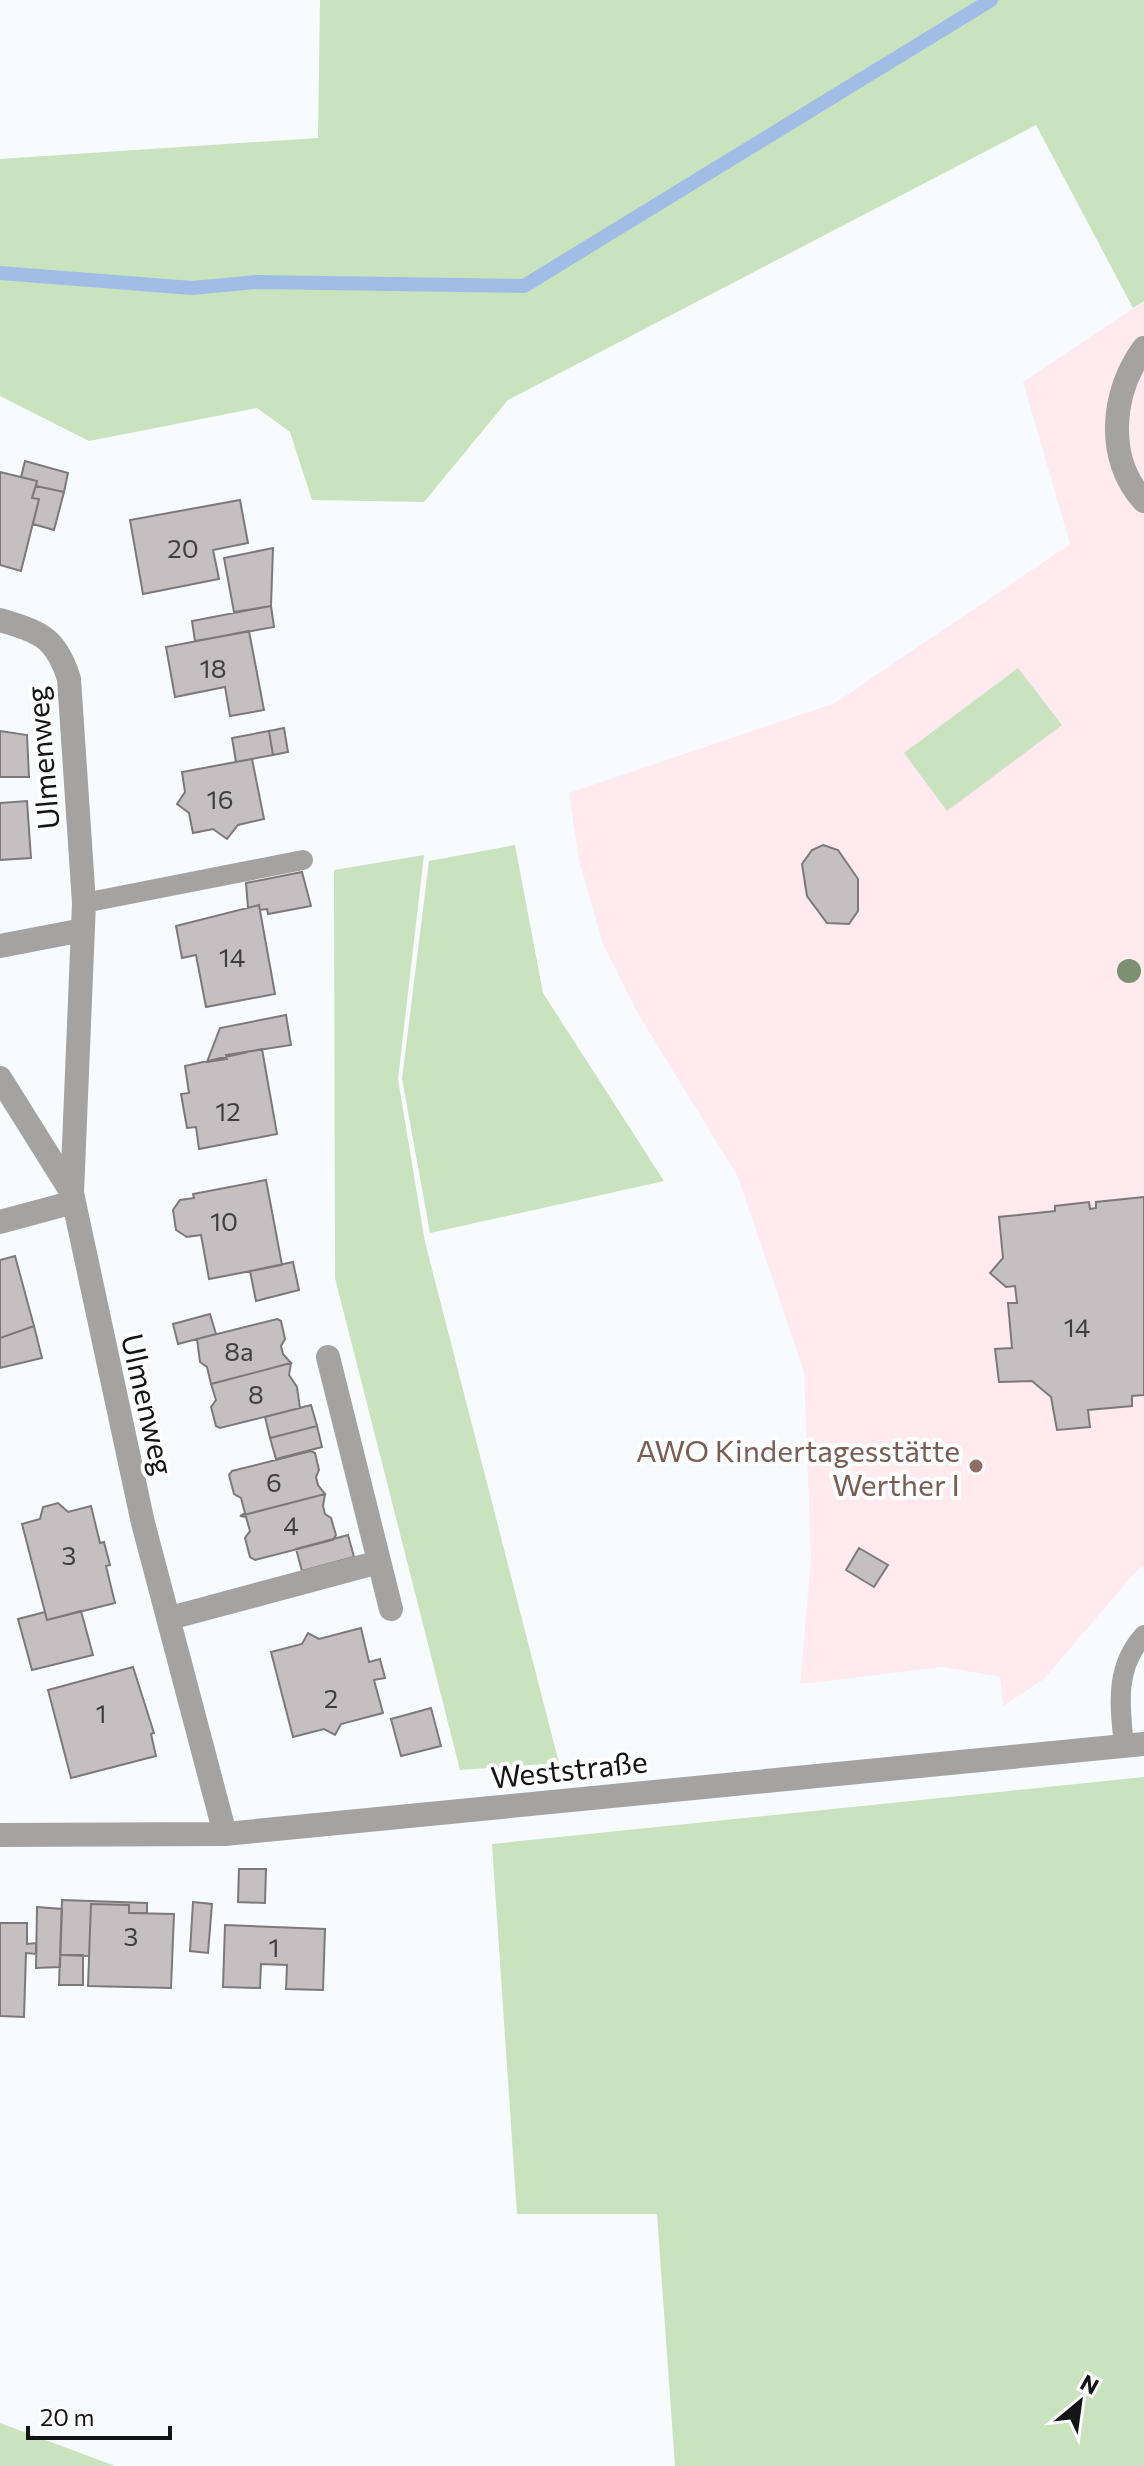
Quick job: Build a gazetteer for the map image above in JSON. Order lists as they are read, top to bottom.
{
  "streets": {
    "street": ["Ulmenweg", "Weststraße"]
  },
  "crossings": [
    ["Ulmenweg", "Weststraße"]
  ],
  "places": ["AWO Kindertagesstätte Werther I"],
  "house_numbers": [
    "20",
    "18",
    "16",
    "14",
    "12",
    "10",
    "14",
    "8a",
    "8",
    "6",
    "4",
    "3",
    "2",
    "1",
    "3",
    "1"
  ],
  "scale_bar": "20 m",
  "north": "top right"
}
